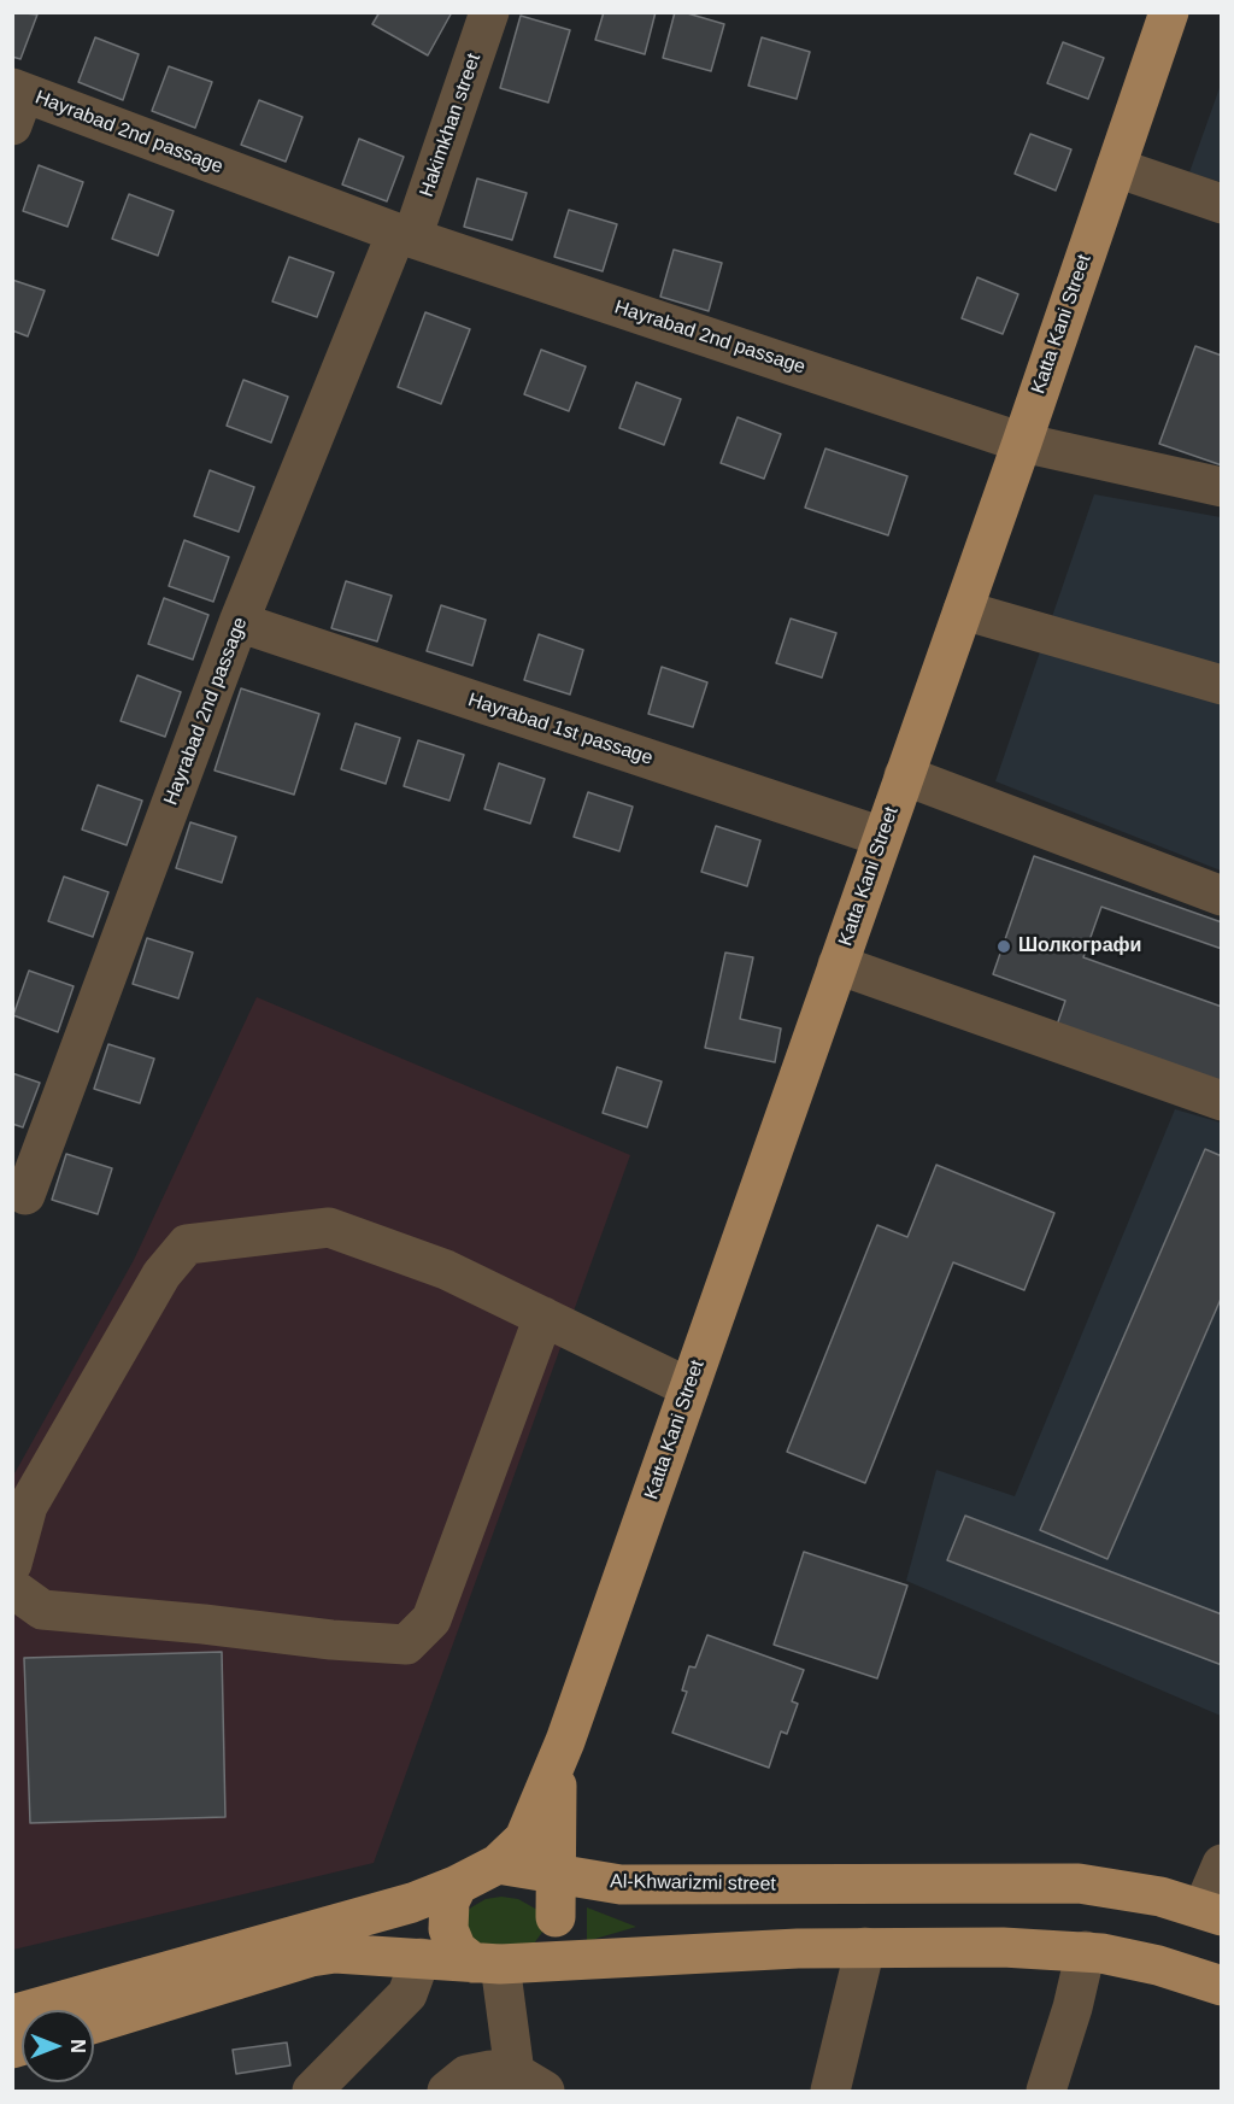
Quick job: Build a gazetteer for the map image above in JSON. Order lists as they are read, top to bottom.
{
  "streets": {
    "main road": ["Katta Kani Street", "Al-Khwarizmi street"],
    "street": ["Hakimkhаn street", "Hayrаbаd 2nd passage", "Hayrаbаd 1st passage"]
  },
  "crossings": [
    ["Hakimkhаn street", "Hayrаbаd 2nd passage"],
    ["Hayrаbаd 2nd passage", "Katta Kani Street"],
    ["Hayrаbаd 2nd passage", "Hayrаbаd 1st passage"],
    ["Katta Kani Street", "Hayrаbаd 1st passage"]
  ],
  "places": ["Шолкографи"],
  "north": "right"
}
